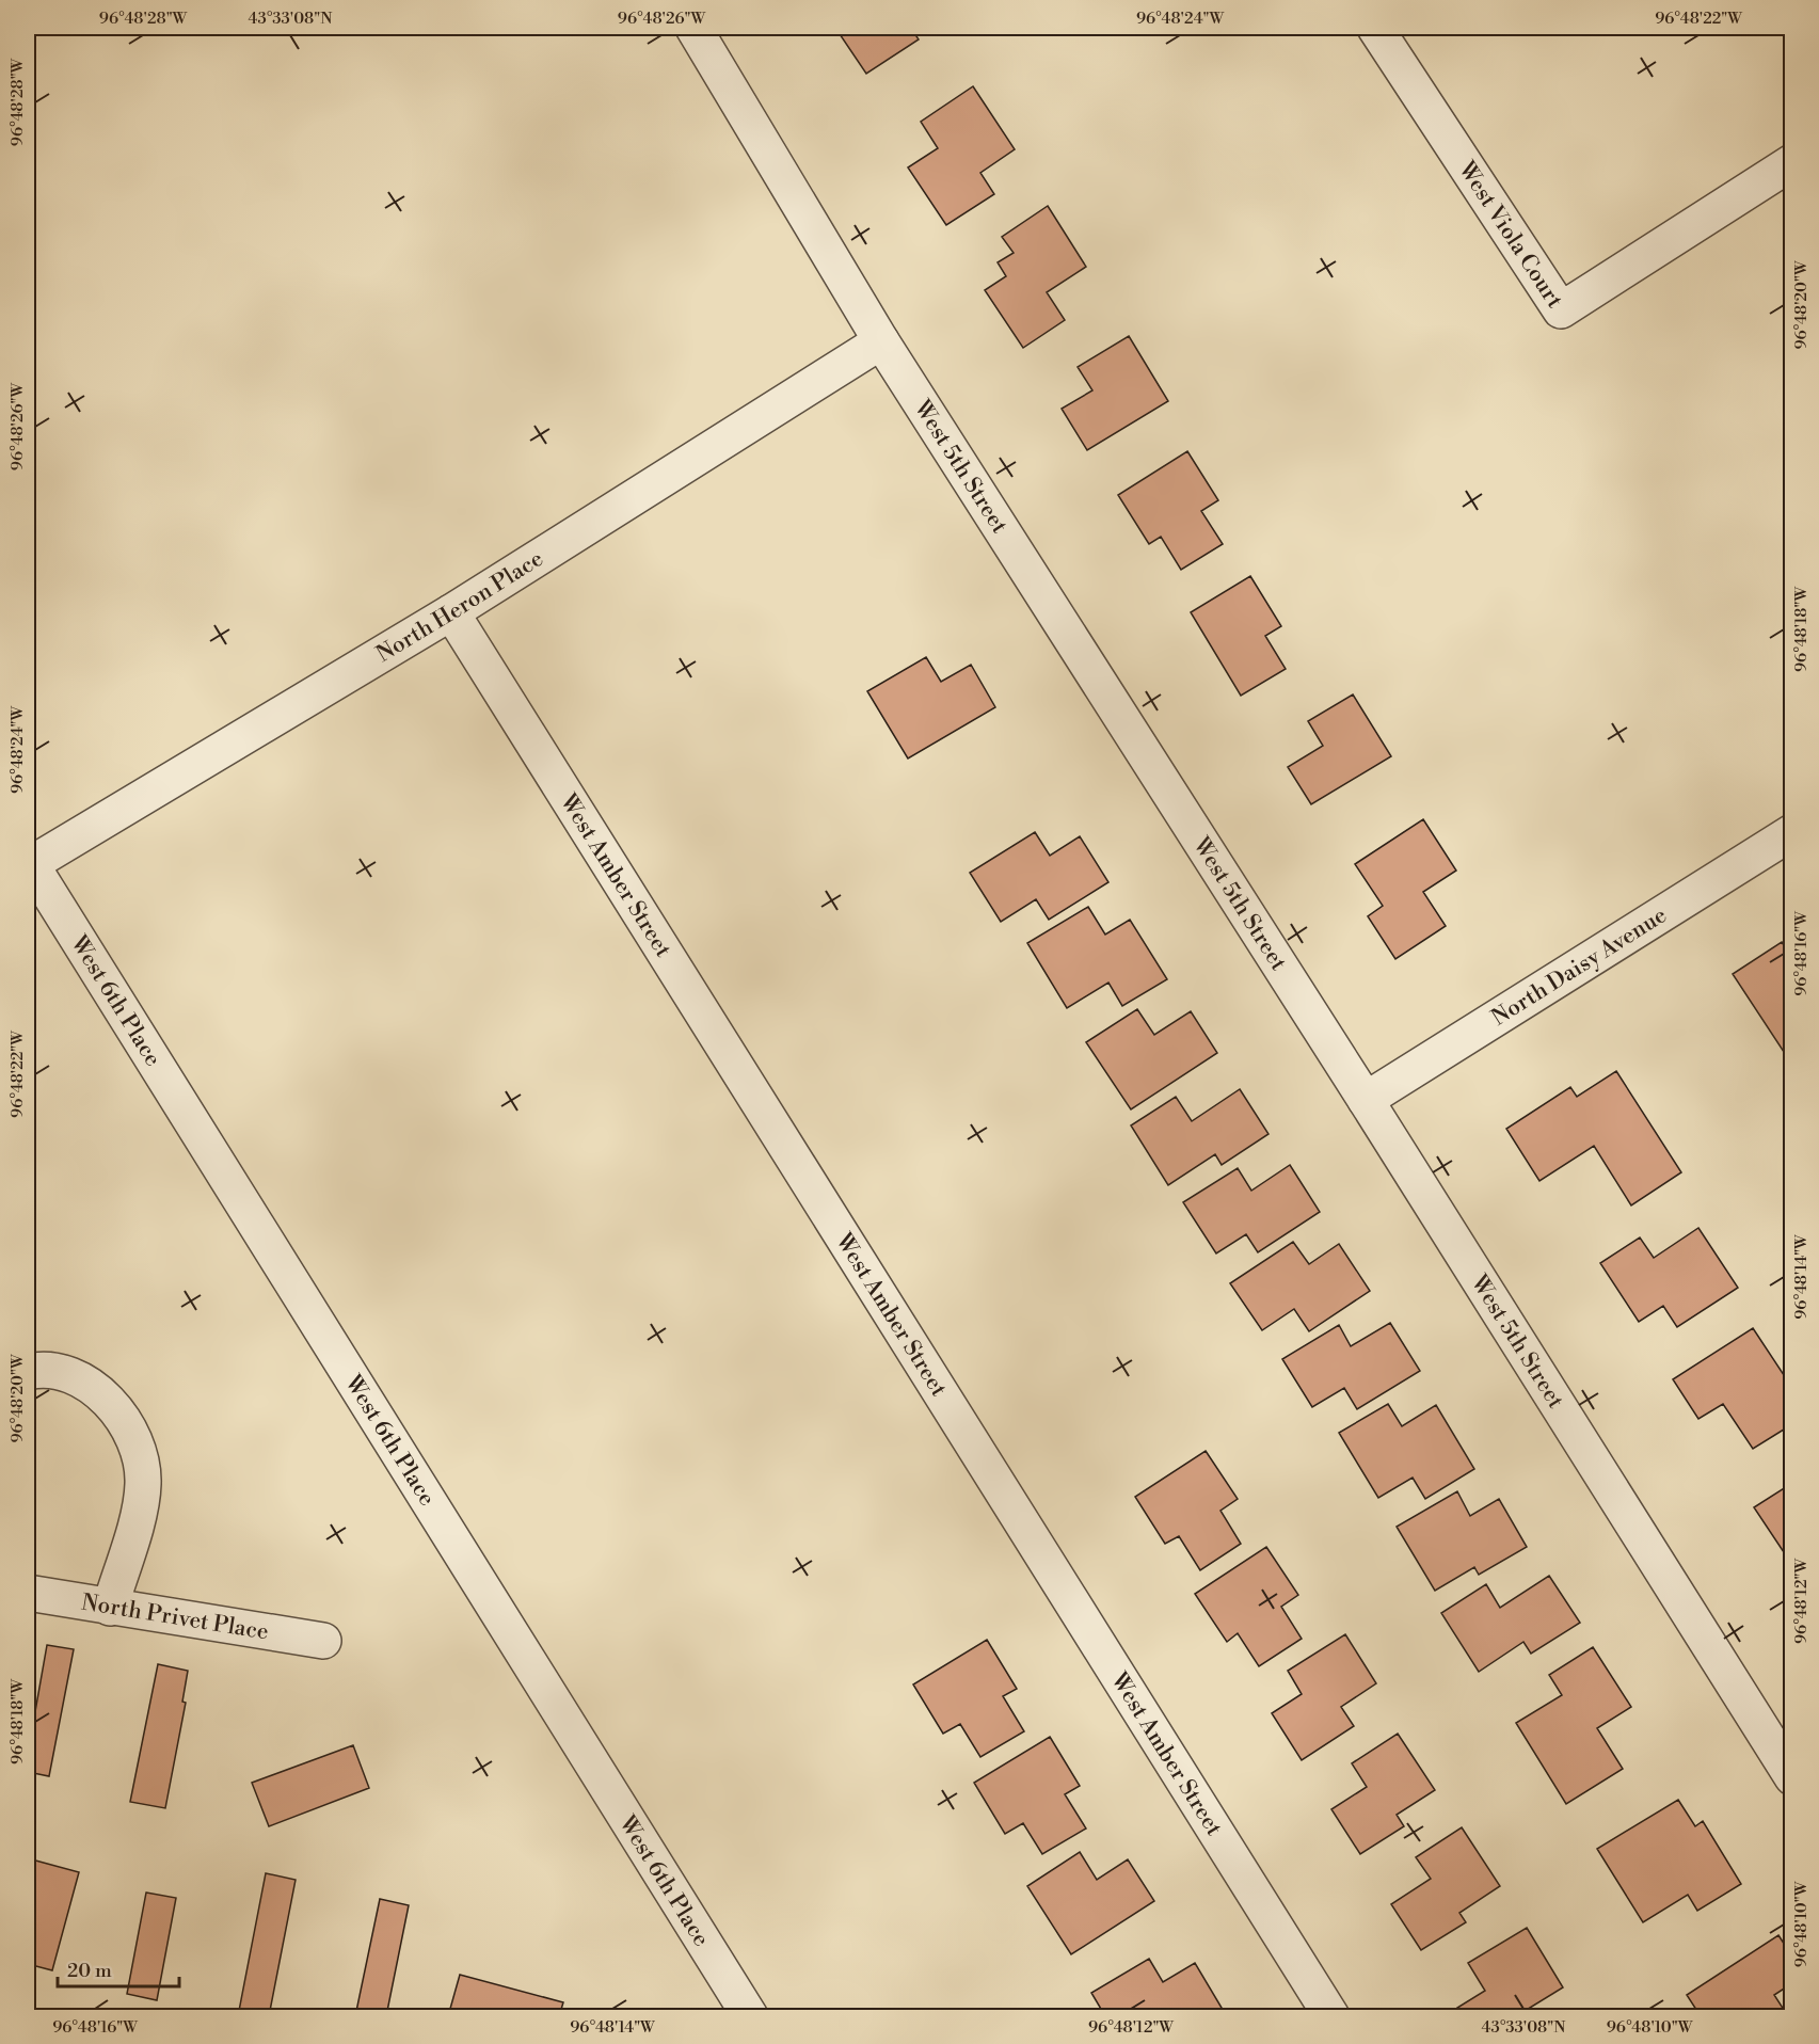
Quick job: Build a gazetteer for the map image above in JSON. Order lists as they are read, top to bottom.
{
  "streets": {
    "street": [
      "West Viola Court",
      "West 5th Street",
      "North Heron Place",
      "West Amber Street",
      "North Daisy Avenue",
      "West 6th Place",
      "North Privet Place"
    ]
  },
  "crossings": [
    ["West 5th Street", "North Heron Place"],
    ["West 5th Street", "North Daisy Avenue"],
    ["North Heron Place", "West Amber Street"],
    ["North Heron Place", "West 6th Place"]
  ],
  "scale_bar": "20 m",
  "coordinates": [
    "96°48'28\"W",
    "43°33'08\"N",
    "96°48'26\"W",
    "96°48'24\"W",
    "96°48'22\"W",
    "96°48'20\"W",
    "96°48'18\"W",
    "96°48'16\"W",
    "96°48'14\"W",
    "96°48'12\"W",
    "96°48'10\"W"
  ]
}
